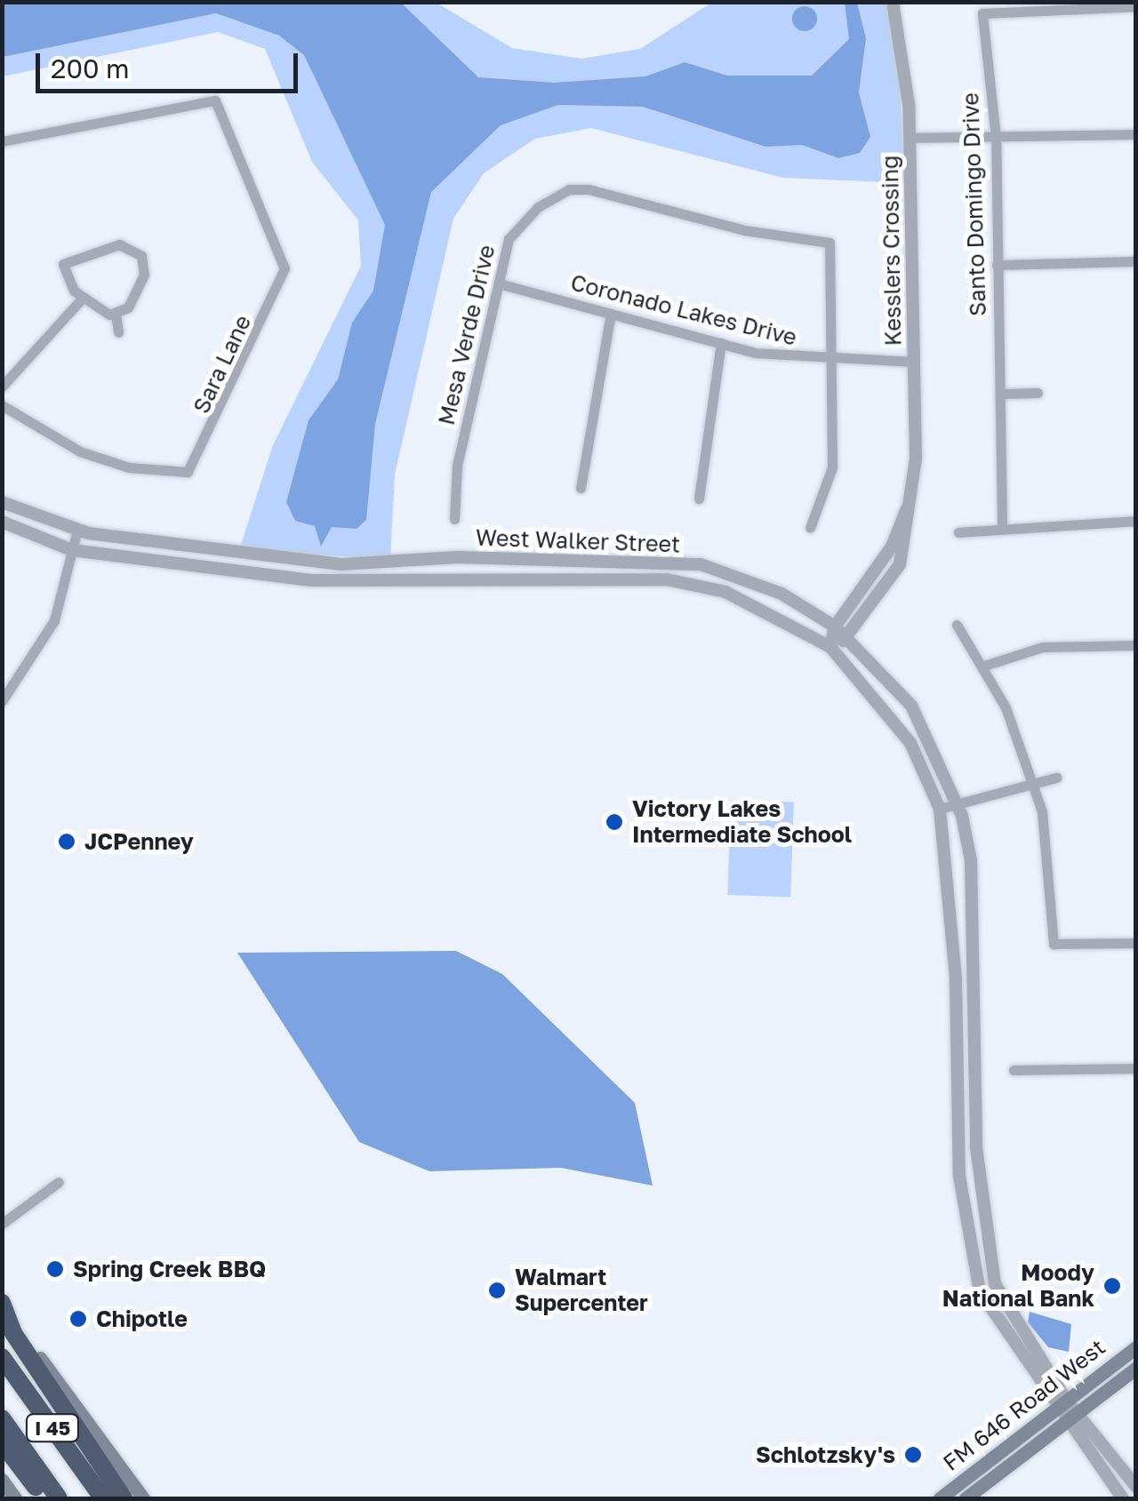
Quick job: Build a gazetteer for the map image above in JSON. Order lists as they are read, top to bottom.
{
  "streets": {
    "highway": ["I 45"],
    "main road": ["FM 646 Road West"],
    "street": [
      "Santo Domingo Drive",
      "Kesslers Crossing",
      "Coronado Lakes Drive",
      "Mesa Verde Drive",
      "Sara Lane",
      "West Walker Street"
    ]
  },
  "crossings": [
    ["Kesslers Crossing", "Coronado Lakes Drive"],
    ["Kesslers Crossing", "West Walker Street"],
    ["Coronado Lakes Drive", "Mesa Verde Drive"],
    ["West Walker Street", "FM 646 Road West"]
  ],
  "places": [
    "Victory Lakes Intermediate School",
    "JCPenney",
    "Spring Creek BBQ",
    "Moody National Bank",
    "Walmart Supercenter",
    "Chipotle",
    "Schlotzsky's"
  ],
  "scale_bar": "200 m"
}
